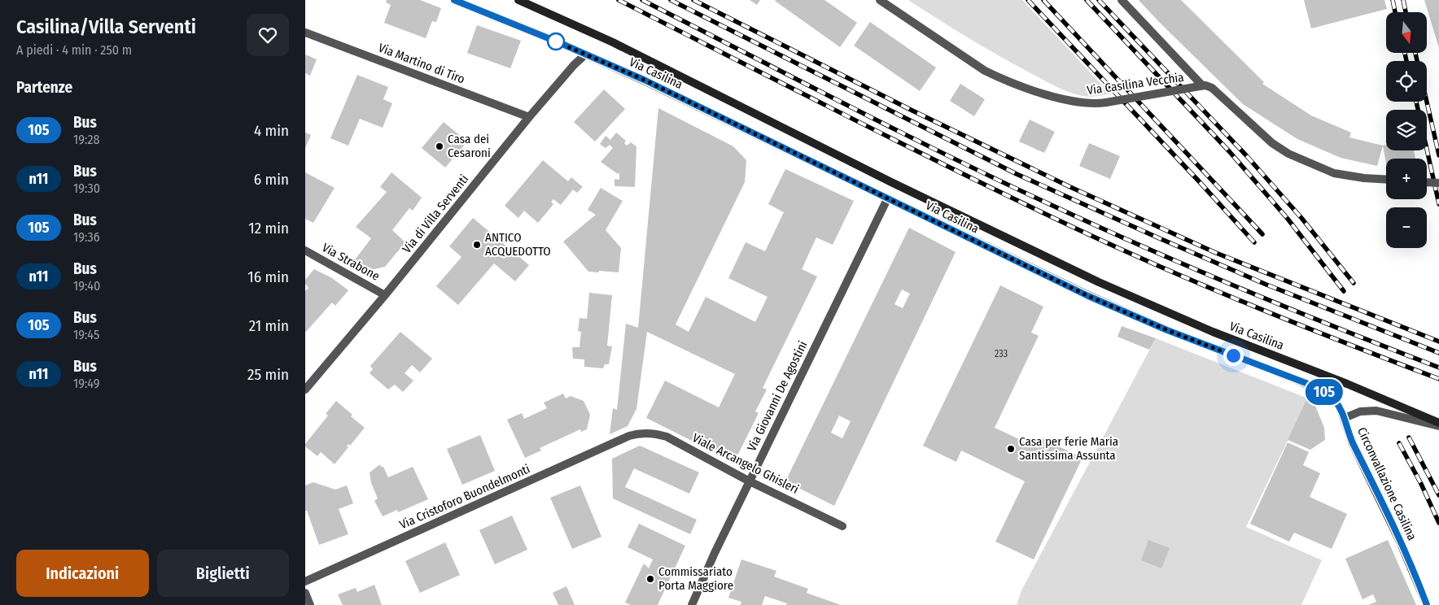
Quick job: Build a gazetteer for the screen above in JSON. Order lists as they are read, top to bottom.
{
  "streets": {
    "main road": ["Via Casilina", "Circonvallazione Casilina"],
    "street": [
      "Via Martino di Tiro",
      "Via Casilina Vecchia",
      "Via di Villa Serventi",
      "Via Strabone",
      "Via Giovanni De Agostini",
      "Viale Arcangelo Ghisleri",
      "Via Cristoforo Buondelmonti"
    ]
  },
  "crossings": [
    ["Via Martino di Tiro", "Via di Villa Serventi"],
    ["Via Casilina", "Via di Villa Serventi"],
    ["Via Casilina", "Via Giovanni De Agostini"],
    ["Via Casilina", "Circonvallazione Casilina"],
    ["Via di Villa Serventi", "Via Strabone"],
    ["Via Giovanni De Agostini", "Viale Arcangelo Ghisleri"],
    ["Viale Arcangelo Ghisleri", "Via Cristoforo Buondelmonti"]
  ],
  "places": [
    "Casa dei Cesaroni",
    "ANTICO ACQUEDOTTO",
    "Casa per ferie Maria Santissima Assunta",
    "Commissariato Porta Maggiore"
  ],
  "lines": ["bus line 105"],
  "house_numbers": ["233"],
  "north": "bottom",
  "page": {
    "heading": [
      ["Casilina/Villa Serventi", "A piedi · 4 min · 250 m"],
      "Partenze"
    ],
    "on_map": "105",
    "map_buttons": ["+", "−"],
    "list": [
      {
        "mark": "105",
        "name": "Bus",
        "note": "19:28",
        "value": "4 min"
      },
      {
        "mark": "n11",
        "name": "Bus",
        "note": "19:30",
        "value": "6 min"
      },
      {
        "mark": "105",
        "name": "Bus",
        "note": "19:36",
        "value": "12 min"
      },
      {
        "mark": "n11",
        "name": "Bus",
        "note": "19:40",
        "value": "16 min"
      },
      {
        "mark": "105",
        "name": "Bus",
        "note": "19:45",
        "value": "21 min"
      },
      {
        "mark": "n11",
        "name": "Bus",
        "note": "19:49",
        "value": "25 min"
      }
    ],
    "buttons": ["Indicazioni", "Biglietti"]
  }
}
